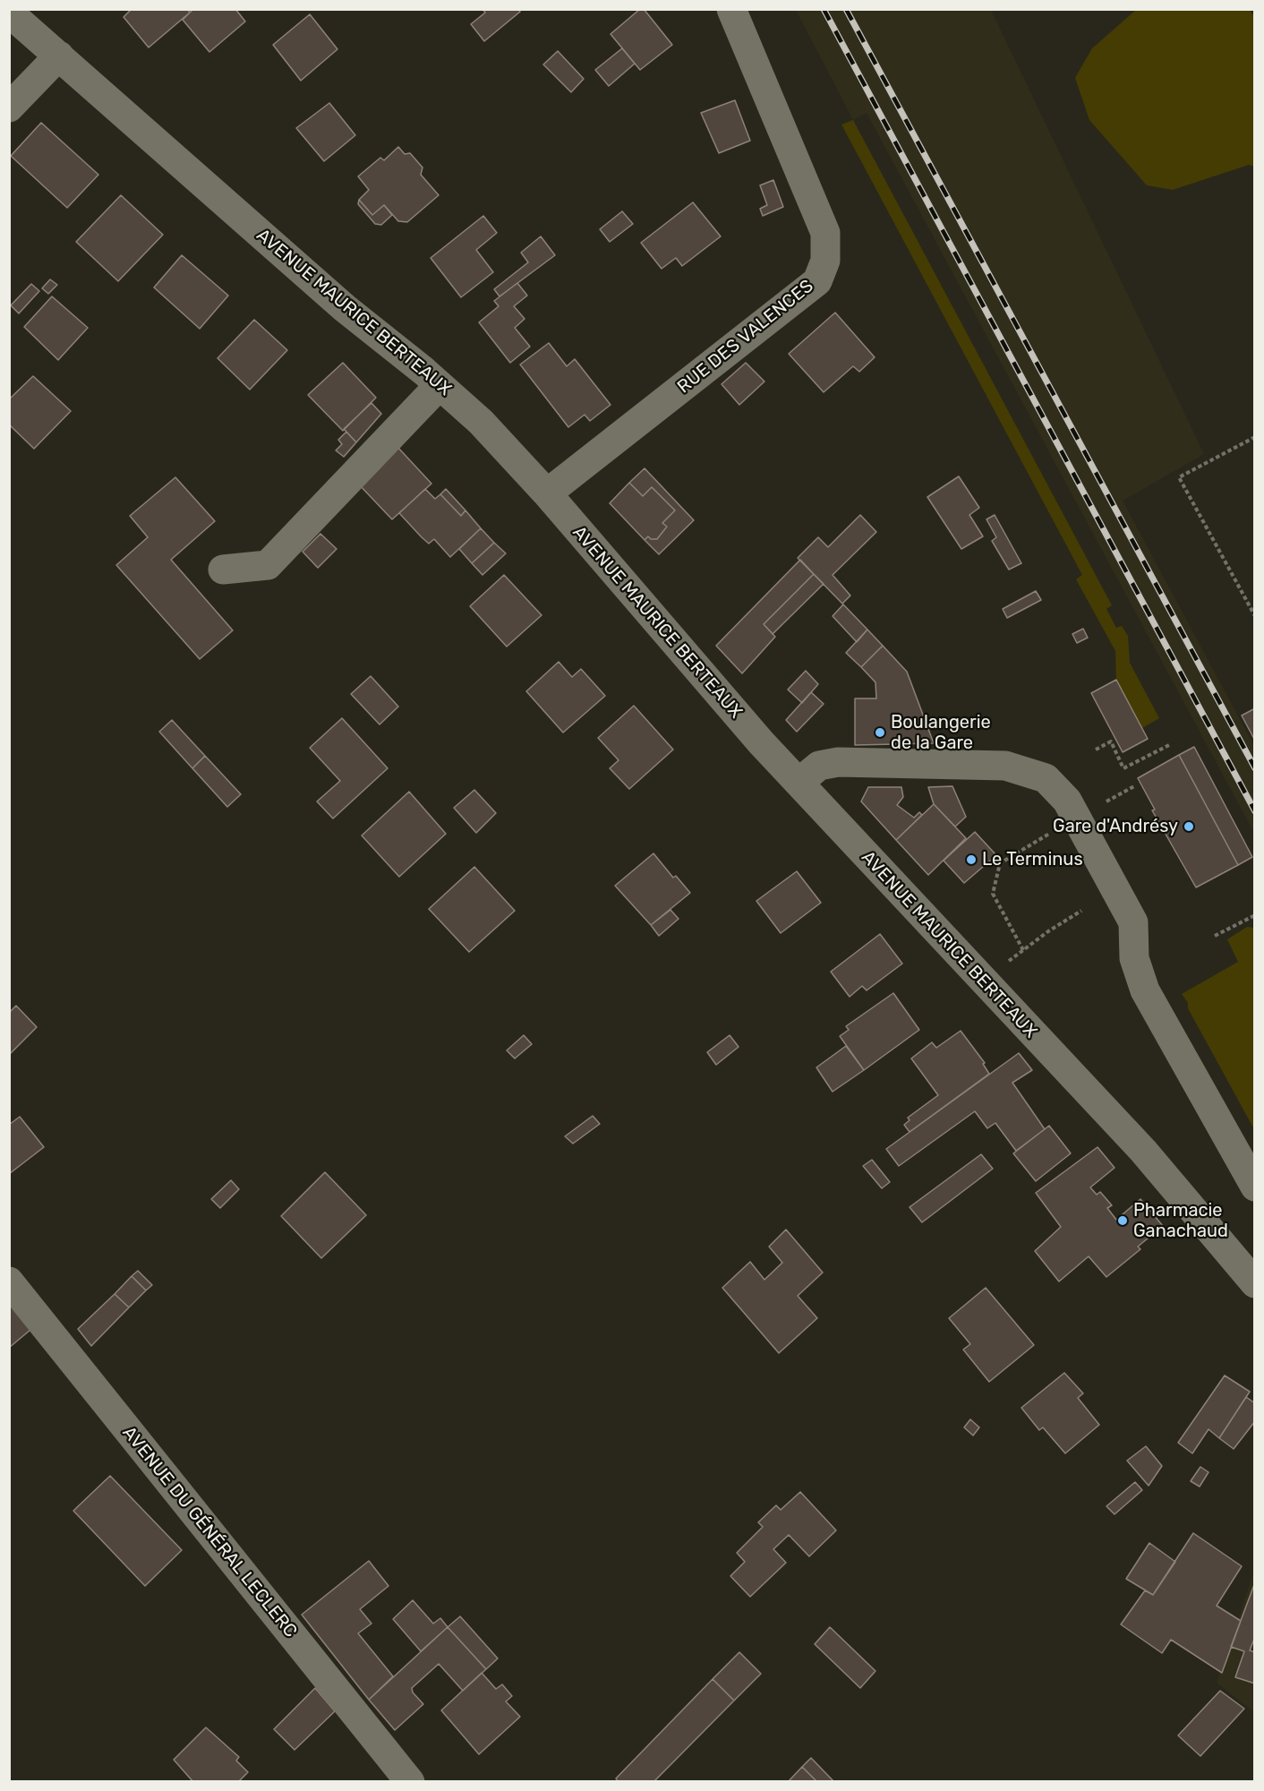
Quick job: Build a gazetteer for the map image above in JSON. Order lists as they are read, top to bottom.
{
  "streets": {
    "street": ["AVENUE MAURICE BERTEAUX", "RUE DES VALENCES", "AVENUE DU GÉNÉRAL LECLERC"]
  },
  "crossings": [
    ["AVENUE MAURICE BERTEAUX", "RUE DES VALENCES"]
  ],
  "places": [
    "Boulangerie de la Gare",
    "Gare d'Andrésy",
    "Le Terminus",
    "Pharmacie Ganachaud"
  ]
}
